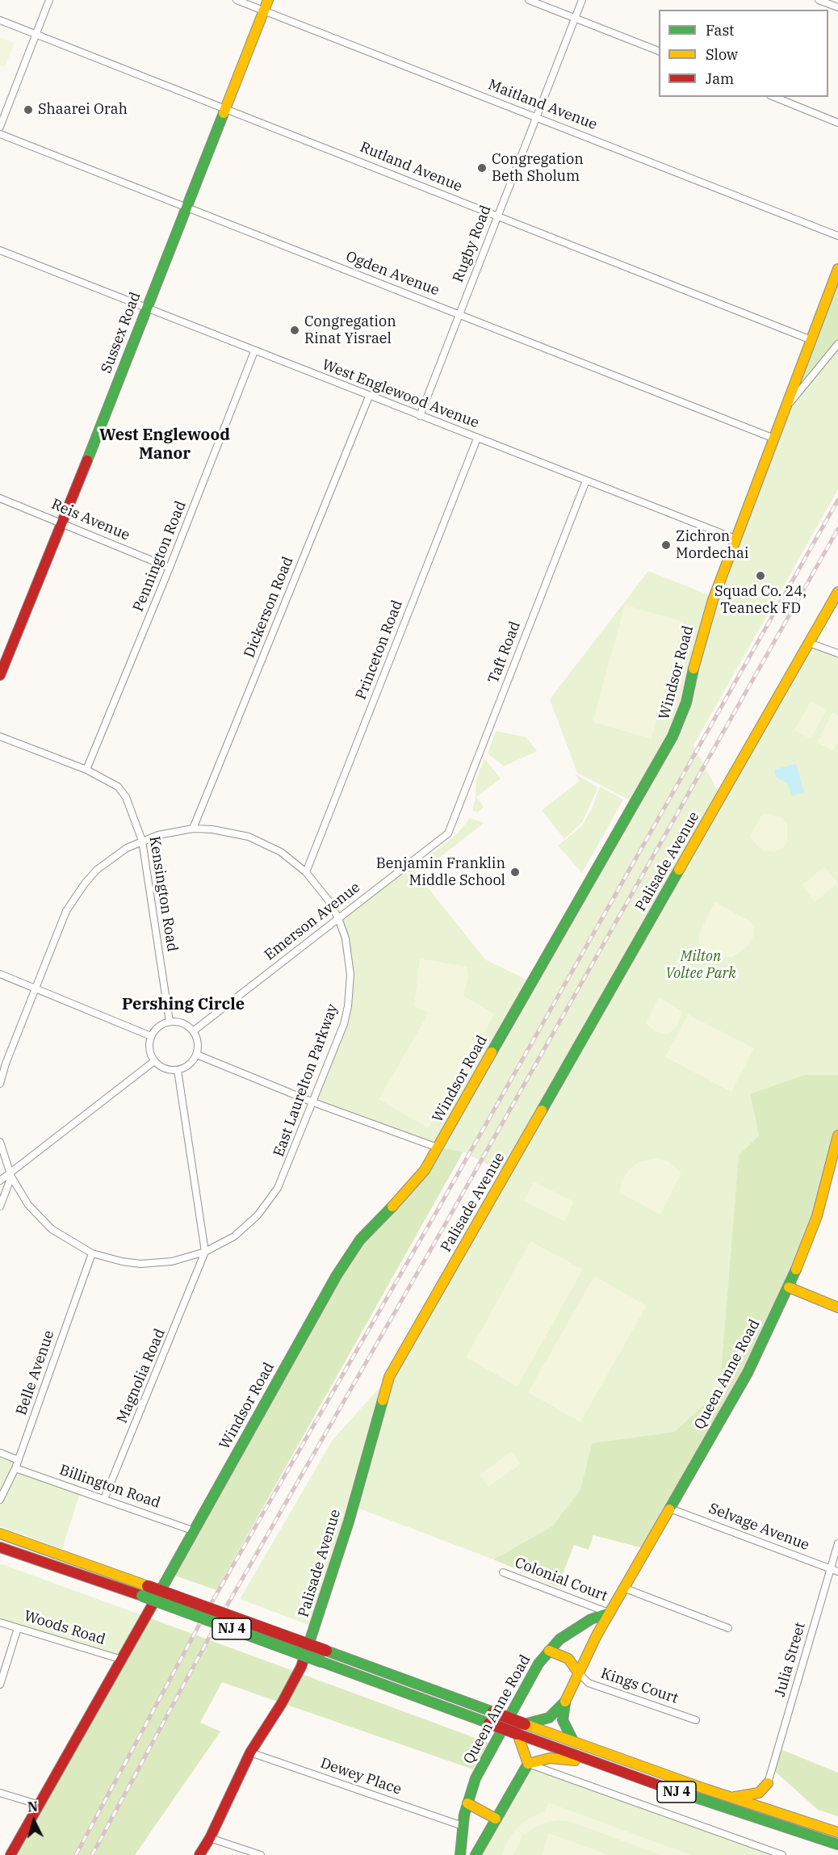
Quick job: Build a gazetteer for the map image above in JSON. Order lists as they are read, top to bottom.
{
  "streets": {
    "main road": [
      "Sussex Road",
      "Windsor Road",
      "Palisade Avenue",
      "Queen Anne Road",
      "NJ 4"
    ],
    "street": [
      "Maitland Avenue",
      "Rutland Avenue",
      "Rugby Road",
      "Ogden Avenue",
      "West Englewood Avenue",
      "Reis Avenue",
      "Pennington Road",
      "Dickerson Road",
      "Princeton Road",
      "Taft Road",
      "Kensington Road",
      "Emerson Avenue",
      "East Laurelton Parkway",
      "Belle Avenue",
      "Magnolia Road",
      "Billington Road",
      "Selvage Avenue",
      "Colonial Court",
      "Woods Road",
      "Julia Street",
      "Kings Court",
      "Dewey Place"
    ]
  },
  "crossings": [
    ["Maitland Avenue", "Rugby Road"],
    ["Maitland Avenue", "Sussex Road"],
    ["Rutland Avenue", "Rugby Road"],
    ["Rutland Avenue", "Sussex Road"],
    ["Rutland Avenue", "Windsor Road"],
    ["Rugby Road", "Ogden Avenue"],
    ["Rugby Road", "West Englewood Avenue"],
    ["Ogden Avenue", "Sussex Road"],
    ["Ogden Avenue", "Windsor Road"],
    ["Sussex Road", "West Englewood Avenue"],
    ["Sussex Road", "Reis Avenue"],
    ["West Englewood Avenue", "Pennington Road"],
    ["West Englewood Avenue", "Dickerson Road"],
    ["West Englewood Avenue", "Princeton Road"],
    ["West Englewood Avenue", "Taft Road"],
    ["West Englewood Avenue", "Windsor Road"],
    ["Reis Avenue", "Pennington Road"],
    ["Pennington Road", "Kensington Road"],
    ["Dickerson Road", "East Laurelton Parkway"],
    ["Princeton Road", "East Laurelton Parkway"],
    ["Taft Road", "Emerson Avenue"],
    ["Windsor Road", "Billington Road"],
    ["Windsor Road", "Woods Road"],
    ["Palisade Avenue", "Dewey Place"],
    ["Kensington Road", "Emerson Avenue"],
    ["Kensington Road", "East Laurelton Parkway"],
    ["Emerson Avenue", "East Laurelton Parkway"],
    ["East Laurelton Parkway", "Belle Avenue"],
    ["East Laurelton Parkway", "Magnolia Road"],
    ["Belle Avenue", "Billington Road"],
    ["Queen Anne Road", "Selvage Avenue"],
    ["Queen Anne Road", "Colonial Court"],
    ["Queen Anne Road", "Kings Court"],
    ["Queen Anne Road", "Dewey Place"],
    ["Magnolia Road", "Billington Road"],
    ["Selvage Avenue", "Julia Street"]
  ],
  "districts": ["West Englewood Manor", "Pershing Circle"],
  "parks": ["Milton Voltee Park"],
  "places": [
    "Shaarei Orah",
    "Congregation Beth Sholum",
    "Congregation Rinat Yisrael",
    "Zichron Mordechai",
    "Squad Co. 24, Teaneck FD",
    "Benjamin Franklin Middle School"
  ],
  "legend": ["Fast", "Slow", "Jam"],
  "north": "top"
}
